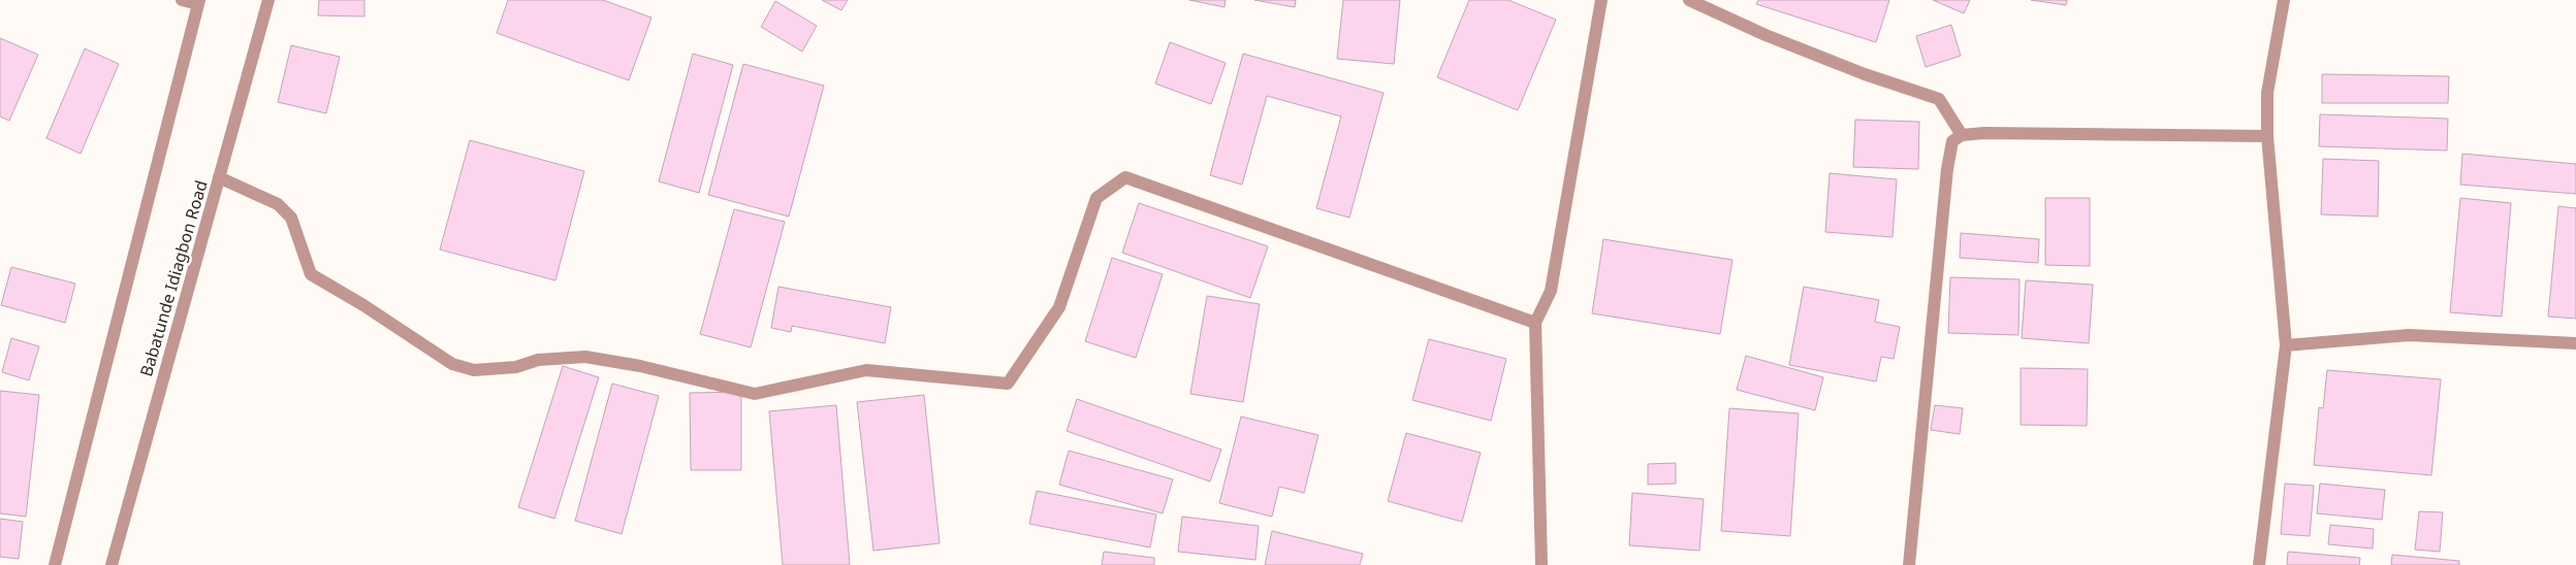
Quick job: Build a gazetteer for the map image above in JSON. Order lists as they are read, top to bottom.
{
  "streets": {
    "street": ["Babatunde Idiagbon Road"]
  }
}
